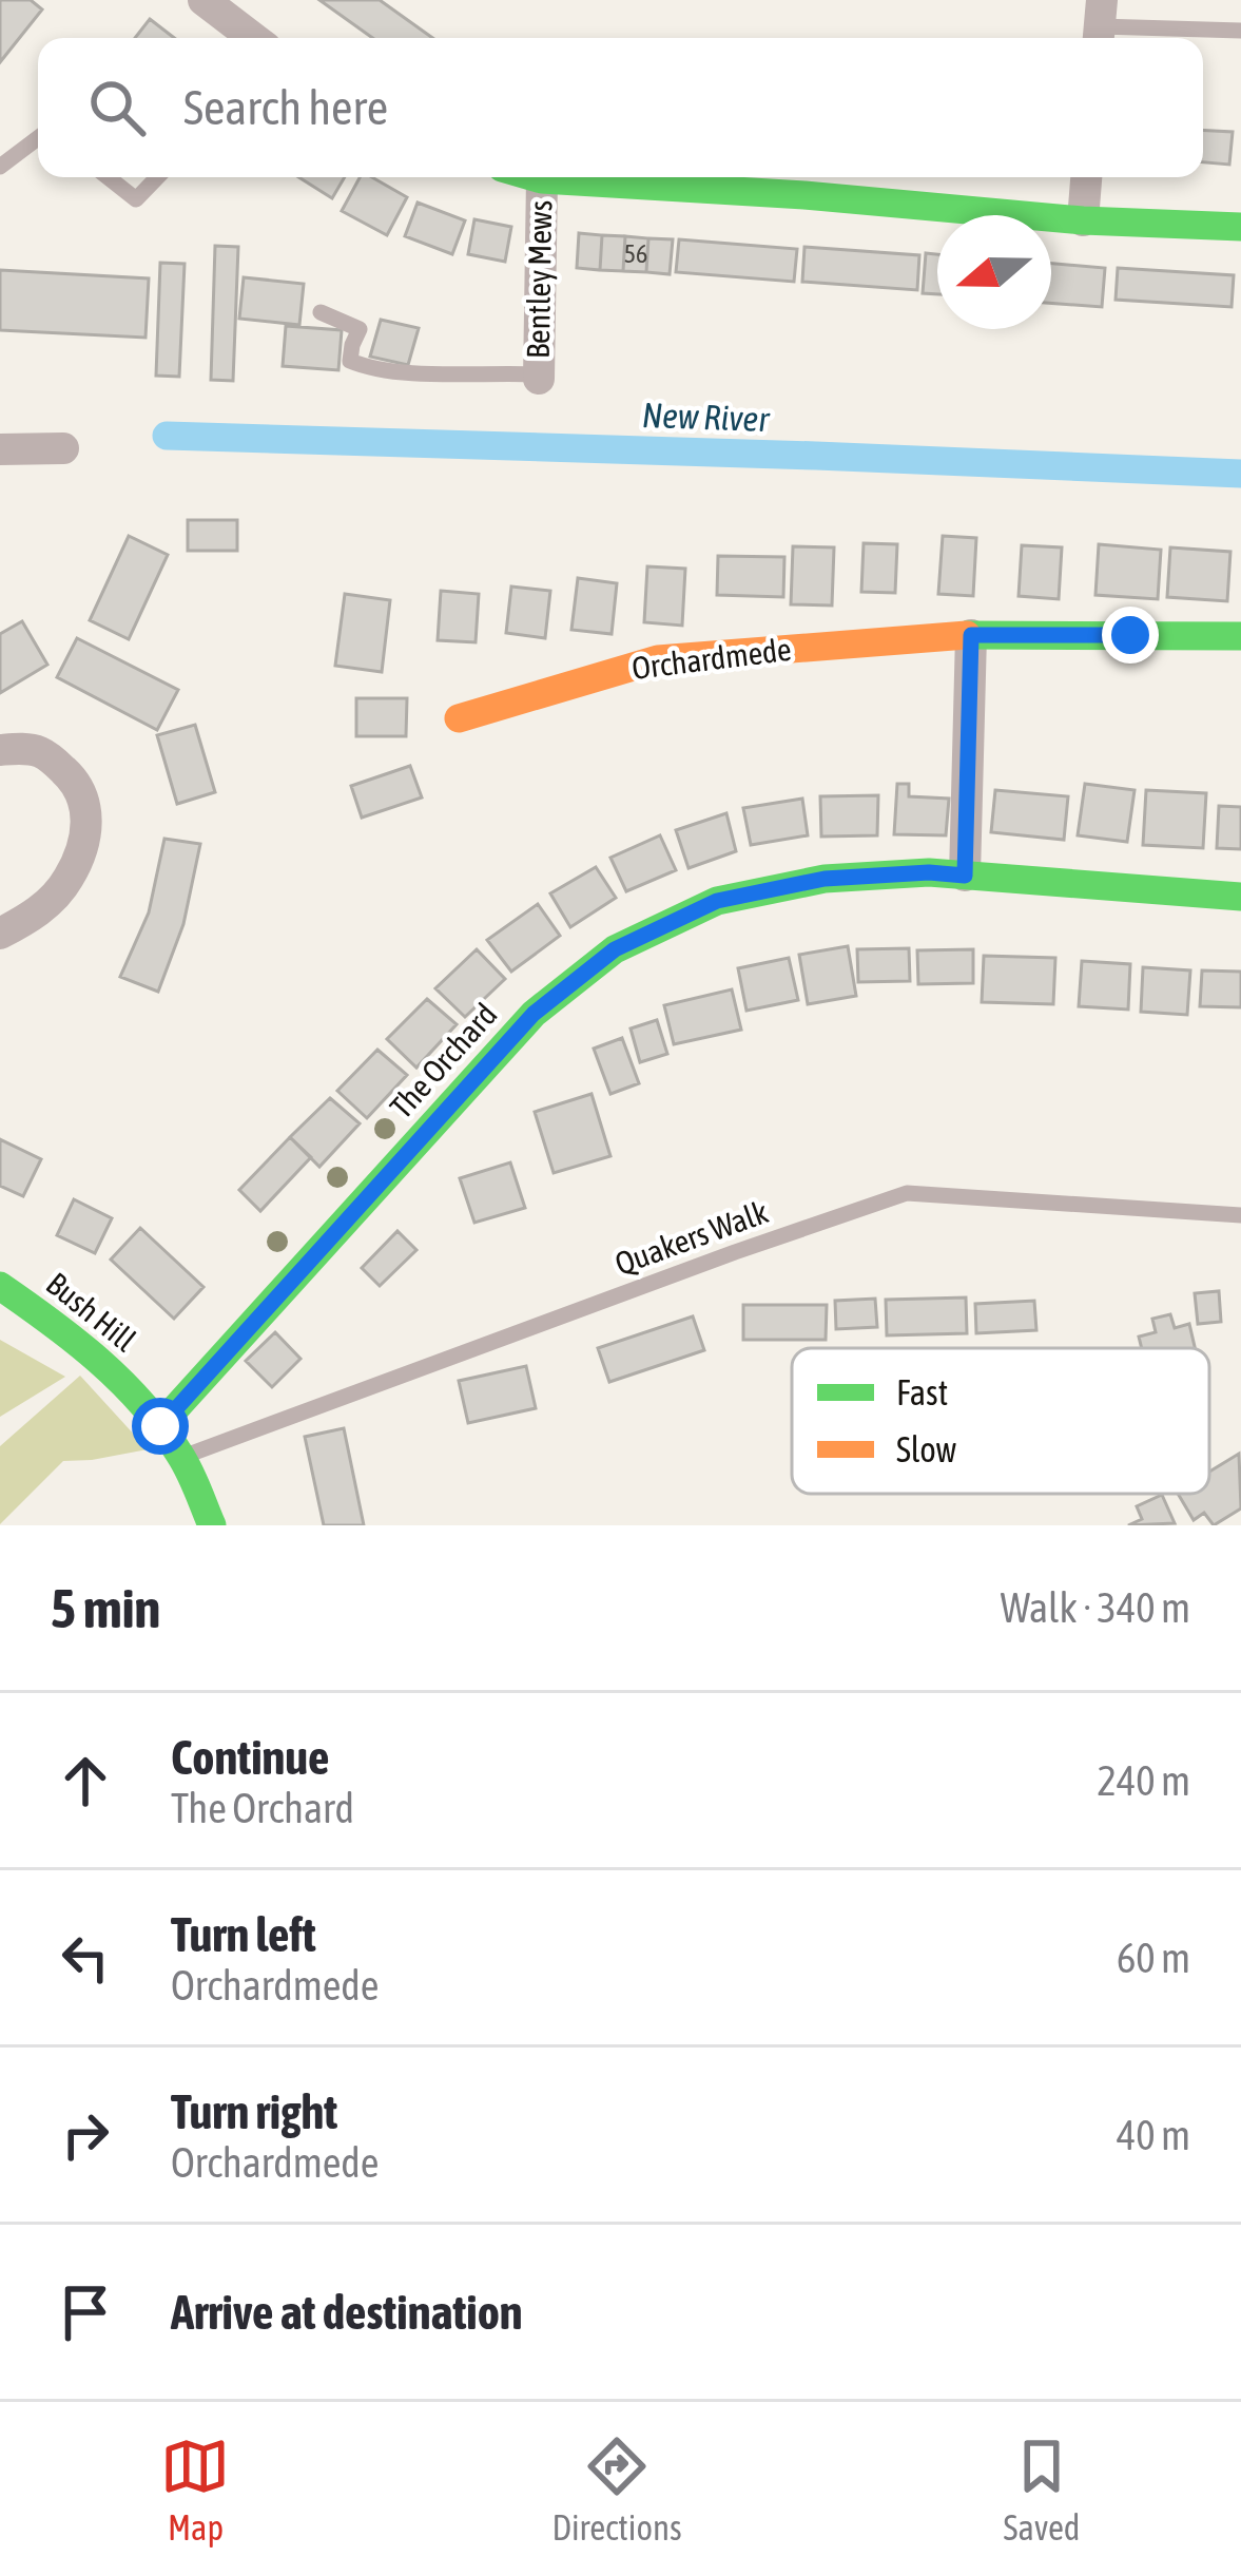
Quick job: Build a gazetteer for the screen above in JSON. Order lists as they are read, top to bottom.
{
  "streets": {
    "street": [
      "Bentley Mews",
      "Orchardmede",
      "The Orchard",
      "Bush Hill"
    ],
    "lane": ["Quakers Walk"]
  },
  "crossings": [
    ["The Orchard", "Bush Hill"],
    ["Quakers Walk", "Bush Hill"]
  ],
  "water": ["New River"],
  "house_numbers": ["56"],
  "legend": ["Fast", "Slow"],
  "north": "left",
  "page": {
    "search": "Search here",
    "heading": ["5 min", "Walk · 340 m"],
    "list": [
      ["Continue", "The Orchard", "240 m"],
      ["Turn left", "Orchardmede", "60 m"],
      ["Turn right", "Orchardmede", "40 m"],
      "Arrive at destination"
    ],
    "nav": ["Map", "Directions", "Saved"]
  }
}
